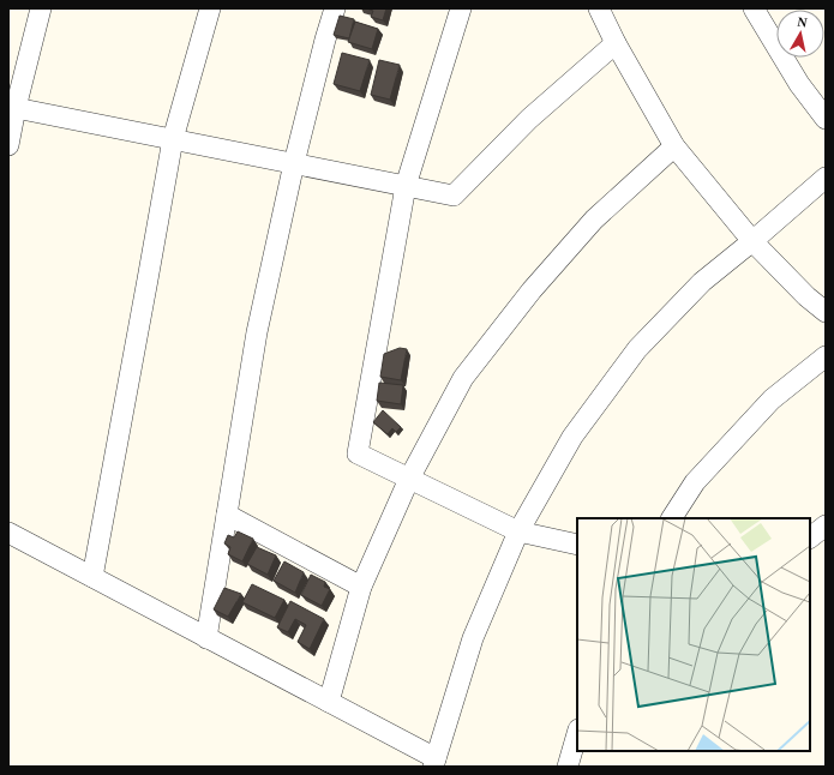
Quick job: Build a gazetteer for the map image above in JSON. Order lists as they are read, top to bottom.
{
  "north": "top"
}
